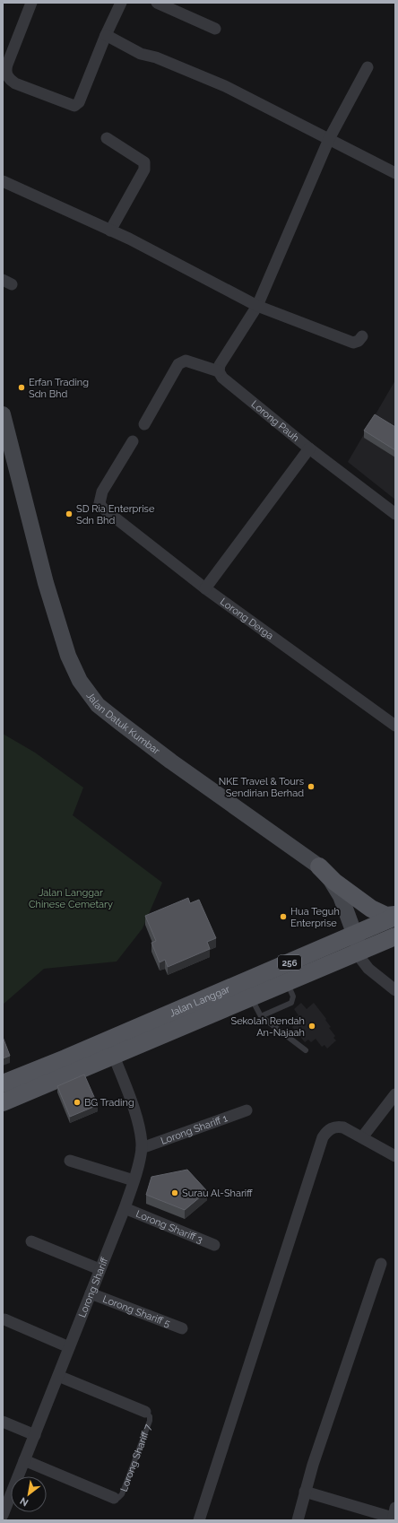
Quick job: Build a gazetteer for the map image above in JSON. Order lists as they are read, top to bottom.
{
  "streets": {
    "main road": ["Jalan Datuk Kumbar", "256", "Jalan Langgar"],
    "street": [
      "Lorong Pauh",
      "Lorong Derga",
      "Lorong Shariff 1",
      "Lorong Shariff 3",
      "Lorong Shariff",
      "Lorong Shariff 5",
      "Lorong Shariff 7"
    ]
  },
  "crossings": [
    ["Jalan Datuk Kumbar", "Jalan Langgar"],
    ["Jalan Langgar", "Lorong Shariff"],
    ["Lorong Shariff 1", "Lorong Shariff"],
    ["Lorong Shariff 3", "Lorong Shariff"],
    ["Lorong Shariff", "Lorong Shariff 5"],
    ["Lorong Shariff", "Lorong Shariff 7"]
  ],
  "parks": ["Jalan Langgar Chinese Cemetary"],
  "places": [
    "Erfan Trading Sdn Bhd",
    "SD Ria Enterprise Sdn Bhd",
    "NKE Travel & Tours Sendirian Berhad",
    "Hua Teguh Enterprise",
    "Sekolah Rendah An-Najaah",
    "BG Trading",
    "Surau Al-Shariff"
  ],
  "north": "bottom left"
}
